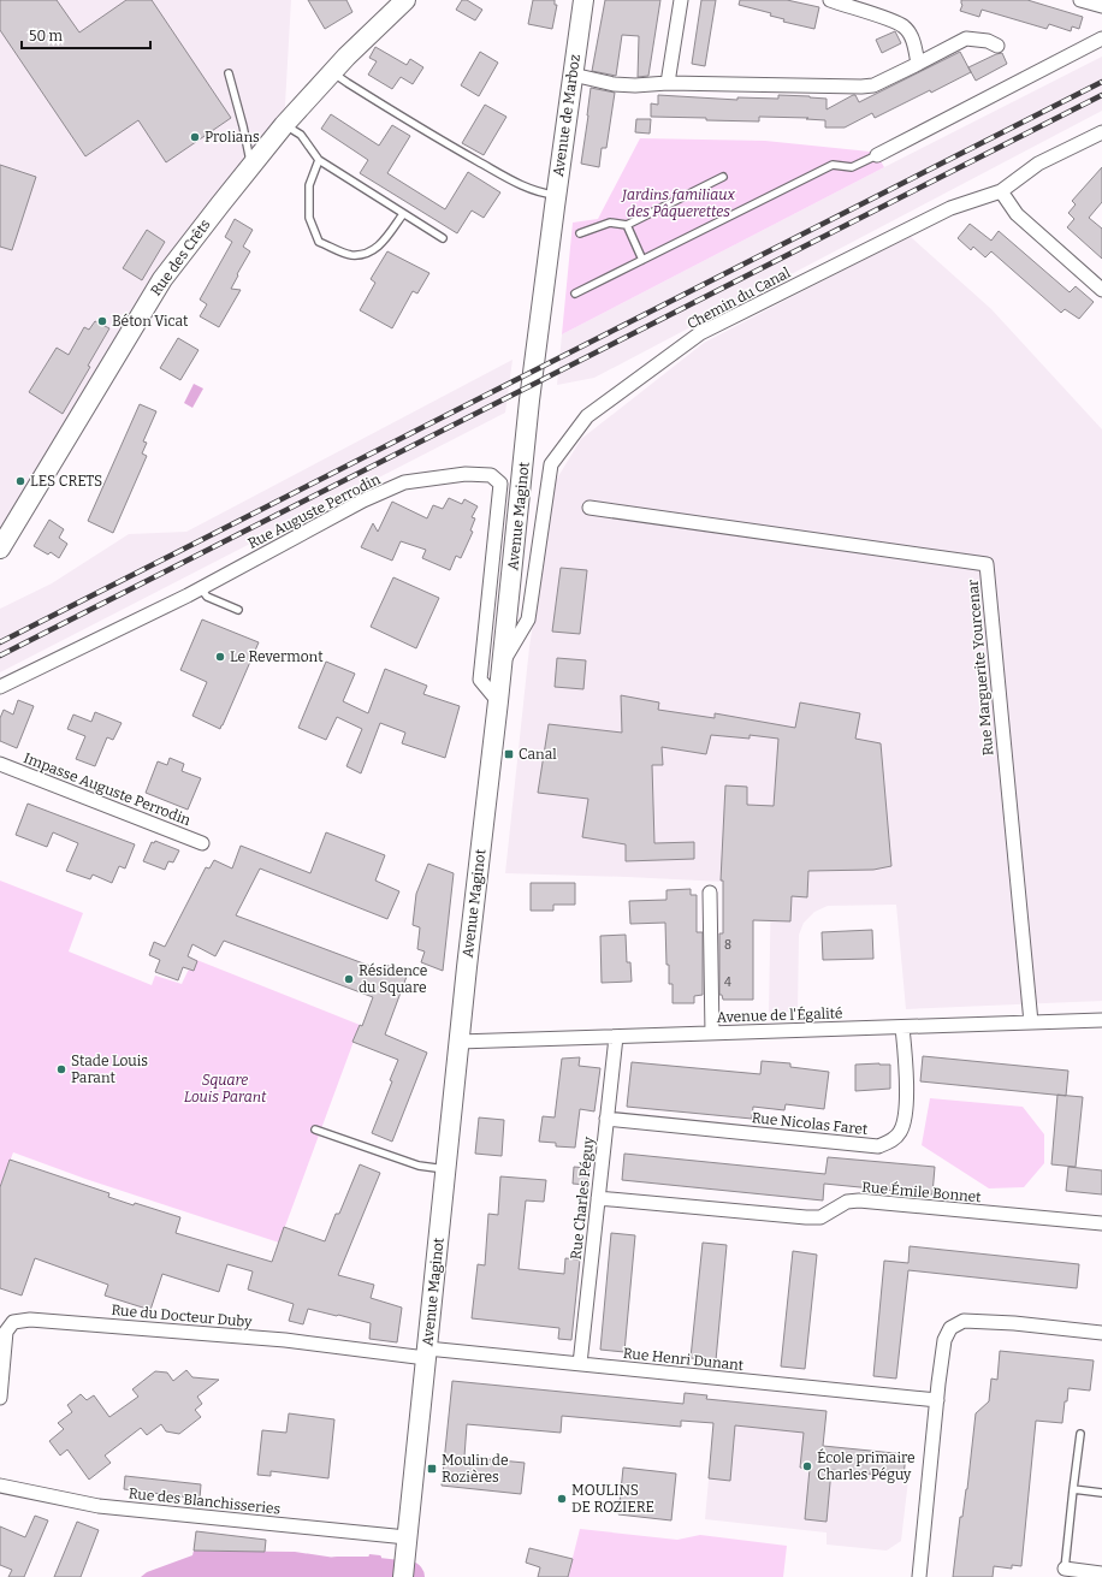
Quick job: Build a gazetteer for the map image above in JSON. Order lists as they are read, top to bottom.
{
  "streets": {
    "main road": ["Avenue de Marboz", "Rue des Crêts", "Avenue Maginot"],
    "street": [
      "Chemin du Canal",
      "Rue Auguste Perrodin",
      "Rue Marguerite Yourcenar",
      "Impasse Auguste Perrodin",
      "Avenue de l'Égalité",
      "Rue Nicolas Faret",
      "Rue Émile Bonnet",
      "Rue Charles Péguy",
      "Rue du Docteur Duby",
      "Rue Henri Dunant",
      "Rue des Blanchisseries"
    ]
  },
  "crossings": [
    ["Avenue de Marboz", "Avenue Maginot"],
    ["Chemin du Canal", "Avenue Maginot"],
    ["Rue Auguste Perrodin", "Avenue Maginot"],
    ["Avenue Maginot", "Avenue de l'Égalité"],
    ["Avenue Maginot", "Rue du Docteur Duby"],
    ["Avenue Maginot", "Rue Henri Dunant"],
    ["Avenue Maginot", "Rue des Blanchisseries"],
    ["Rue Marguerite Yourcenar", "Avenue de l'Égalité"],
    ["Avenue de l'Égalité", "Rue Nicolas Faret"],
    ["Avenue de l'Égalité", "Rue Charles Péguy"],
    ["Rue Nicolas Faret", "Rue Charles Péguy"],
    ["Rue Émile Bonnet", "Rue Charles Péguy"],
    ["Rue Charles Péguy", "Rue Henri Dunant"],
    ["Rue du Docteur Duby", "Rue Henri Dunant"]
  ],
  "parks": ["Jardins familiaux des Pâquerettes", "Square Louis Parant"],
  "places": {
    "other": [
      "Prolians",
      "Béton Vicat",
      "LES CRETS",
      "Le Revermont",
      "Résidence du Square",
      "Stade Louis Parant",
      "École primaire Charles Péguy",
      "MOULINS DE ROZIERE"
    ],
    "transit": ["Canal", "Moulin de Rozières"]
  },
  "house_numbers": ["8", "4"],
  "scale_bar": "50 m"
}
